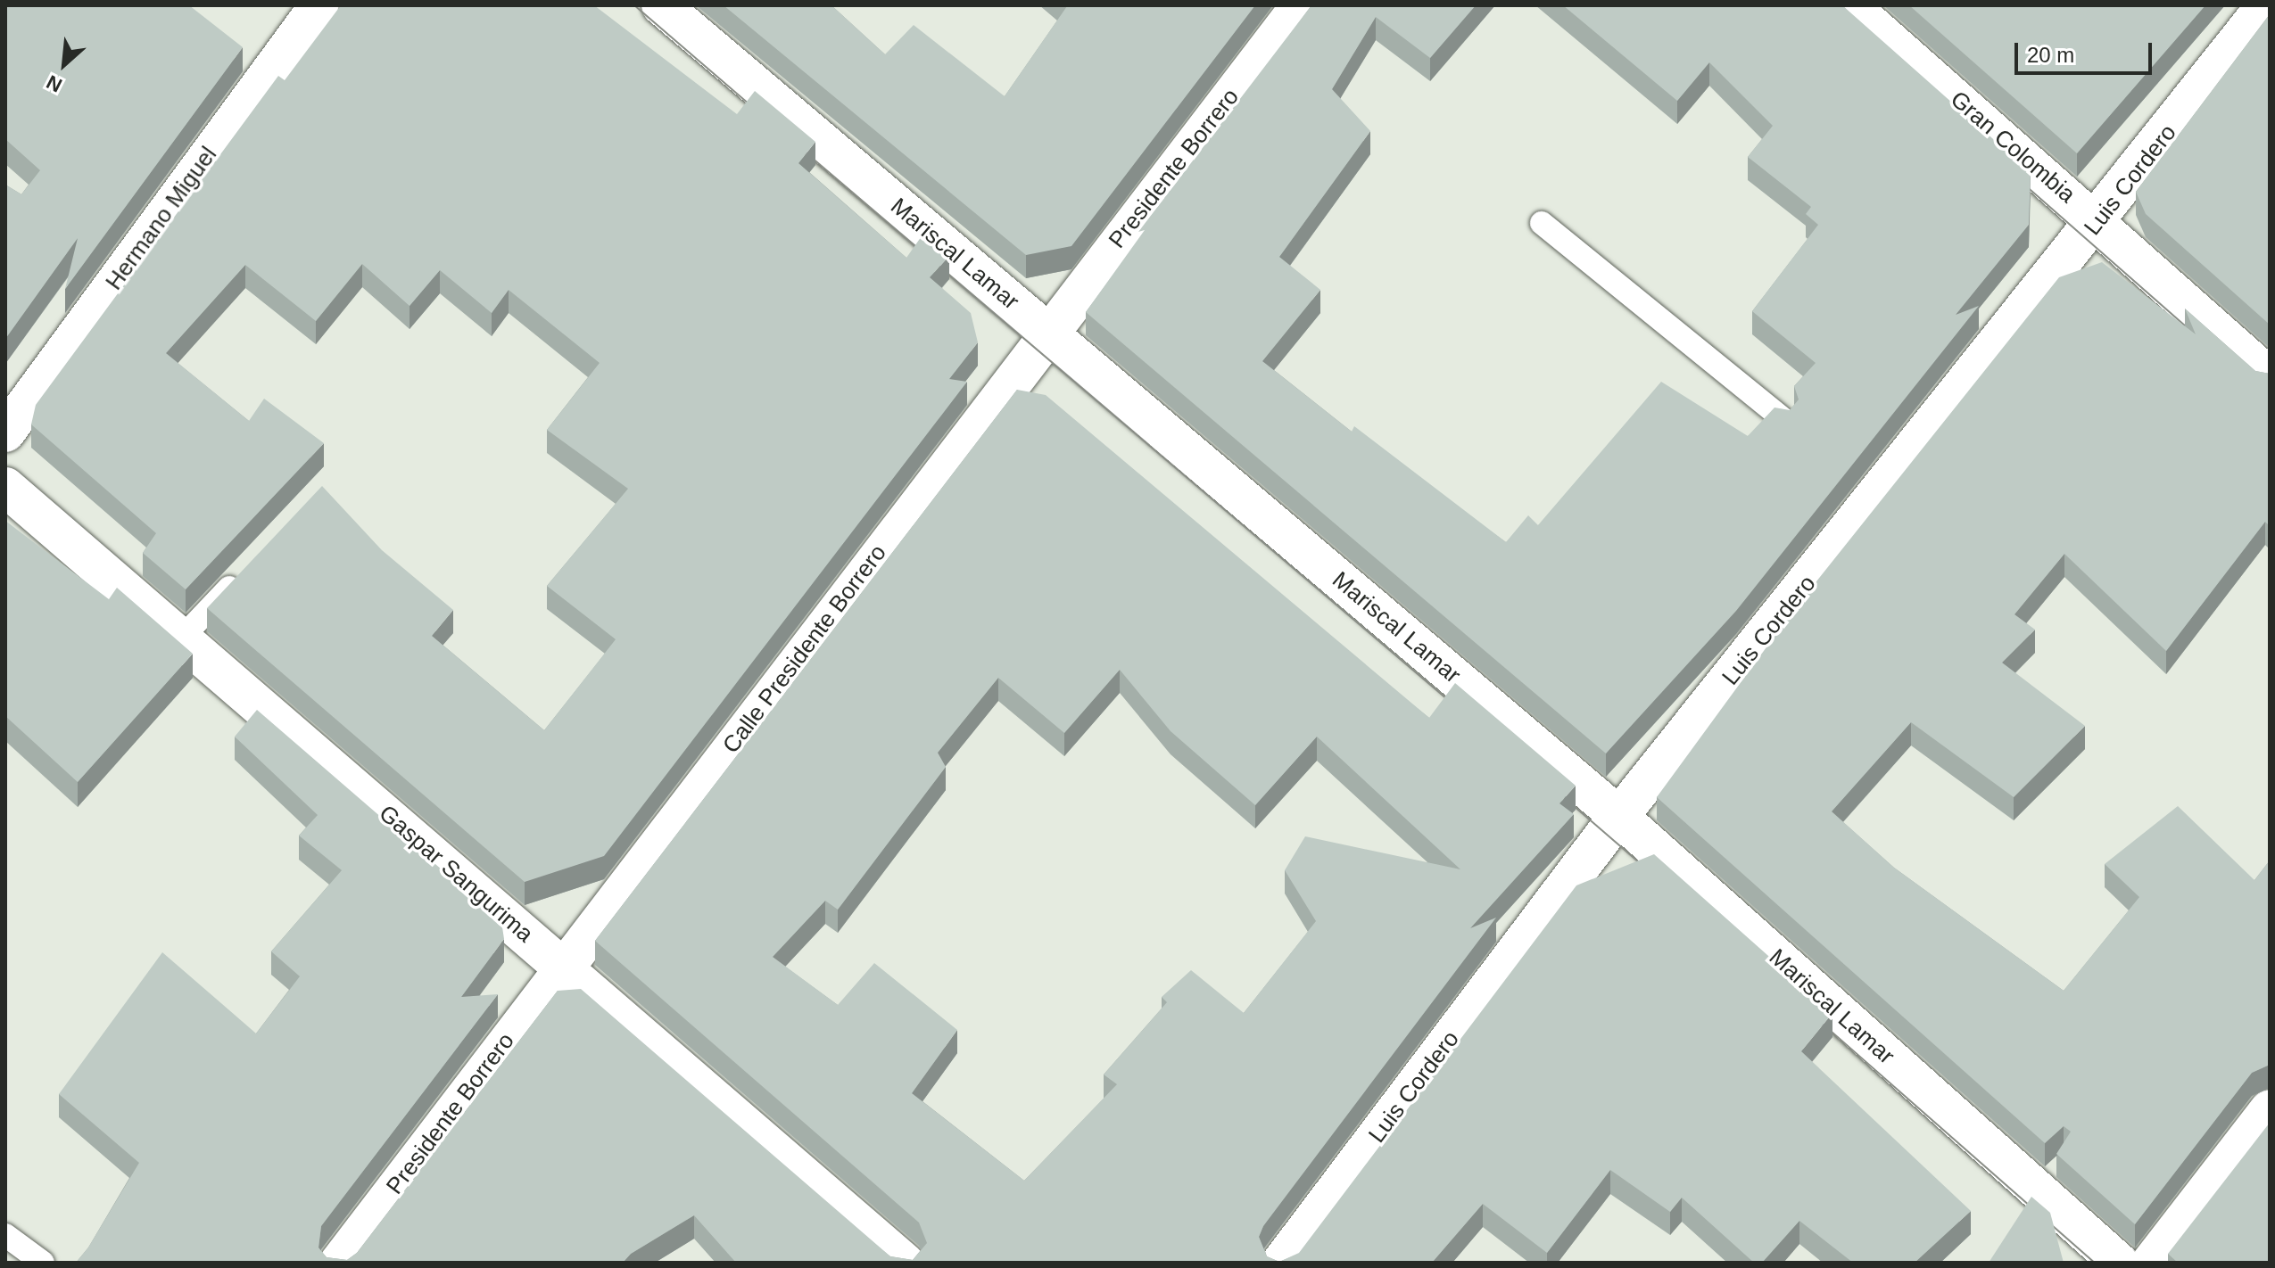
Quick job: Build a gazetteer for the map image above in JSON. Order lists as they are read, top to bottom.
{
  "streets": {
    "street": [
      "Gran Colombia",
      "Presidente Borrero",
      "Luis Cordero",
      "Hermano Miguel",
      "Mariscal Lamar",
      "Calle Presidente Borrero",
      "Gaspar Sangurima"
    ]
  },
  "crossings": [
    ["Gran Colombia", "Luis Cordero"],
    ["Presidente Borrero", "Mariscal Lamar"],
    ["Presidente Borrero", "Calle Presidente Borrero"],
    ["Presidente Borrero", "Gaspar Sangurima"],
    ["Luis Cordero", "Mariscal Lamar"],
    ["Mariscal Lamar", "Calle Presidente Borrero"],
    ["Calle Presidente Borrero", "Gaspar Sangurima"]
  ],
  "scale_bar": "20 m",
  "north": "bottom left"
}
